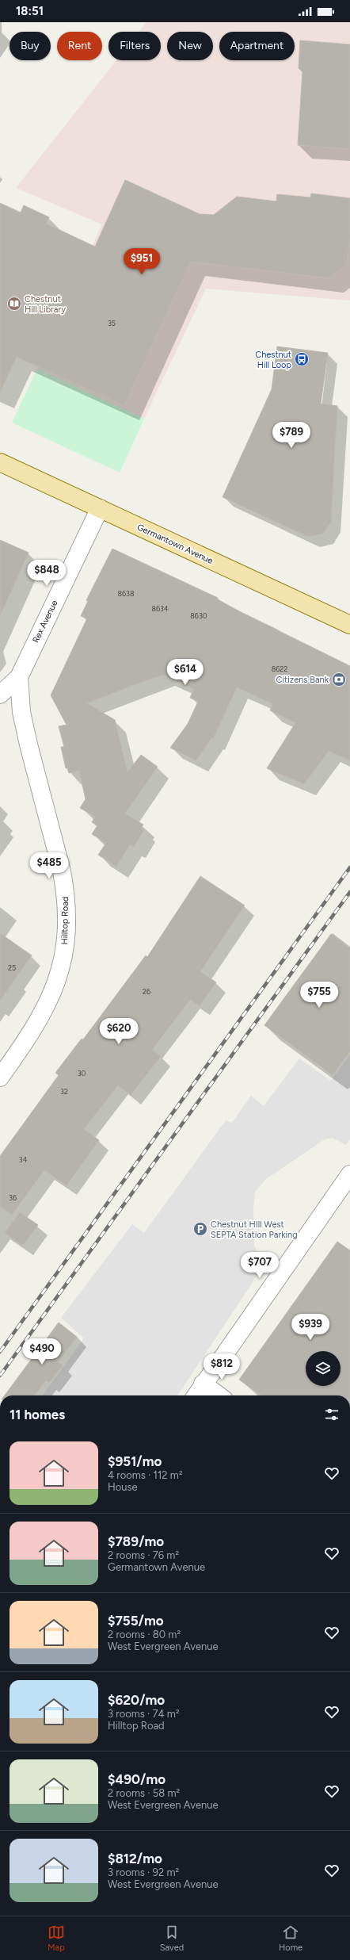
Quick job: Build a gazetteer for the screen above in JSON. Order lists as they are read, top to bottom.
{
  "streets": {
    "main road": ["Germantown Avenue"],
    "street": ["Rex Avenue", "Hilltop Road"]
  },
  "crossings": [
    ["Germantown Avenue", "Rex Avenue"],
    ["Rex Avenue", "Hilltop Road"]
  ],
  "places": {
    "library": ["Chestnut Hill Library"],
    "bus stop": ["Chestnut Hill Loop"],
    "bank": ["Citizens Bank"],
    "parking": ["Chestnut HIll West SEPTA Station Parking"]
  },
  "house_numbers": [
    "35",
    "8638",
    "8634",
    "8630",
    "8622",
    "25",
    "26",
    "30",
    "32",
    "34",
    "36"
  ],
  "page": {
    "status": "18:51",
    "chip": [
      "Buy",
      "Rent",
      "Filters",
      "New",
      "Apartment"
    ],
    "price": [
      "$951",
      "$789",
      "$848",
      "$614",
      "$485",
      "$755",
      "$620",
      "$707",
      "$939",
      "$490",
      "$812"
    ],
    "heading": "11 homes",
    "list": [
      {
        "name": "$951/mo",
        "note": "4 rooms · 112 m² · House"
      },
      {
        "name": "$789/mo",
        "note": "2 rooms · 76 m² · Germantown Avenue"
      },
      {
        "name": "$755/mo",
        "note": "2 rooms · 80 m² · West Evergreen Avenue"
      },
      {
        "name": "$620/mo",
        "note": "3 rooms · 74 m² · Hilltop Road"
      },
      {
        "name": "$490/mo",
        "note": "2 rooms · 58 m² · West Evergreen Avenue"
      },
      {
        "name": "$812/mo",
        "note": "3 rooms · 92 m² · West Evergreen Avenue"
      }
    ],
    "tabs": ["Map", "Saved", "Home"]
  }
}
